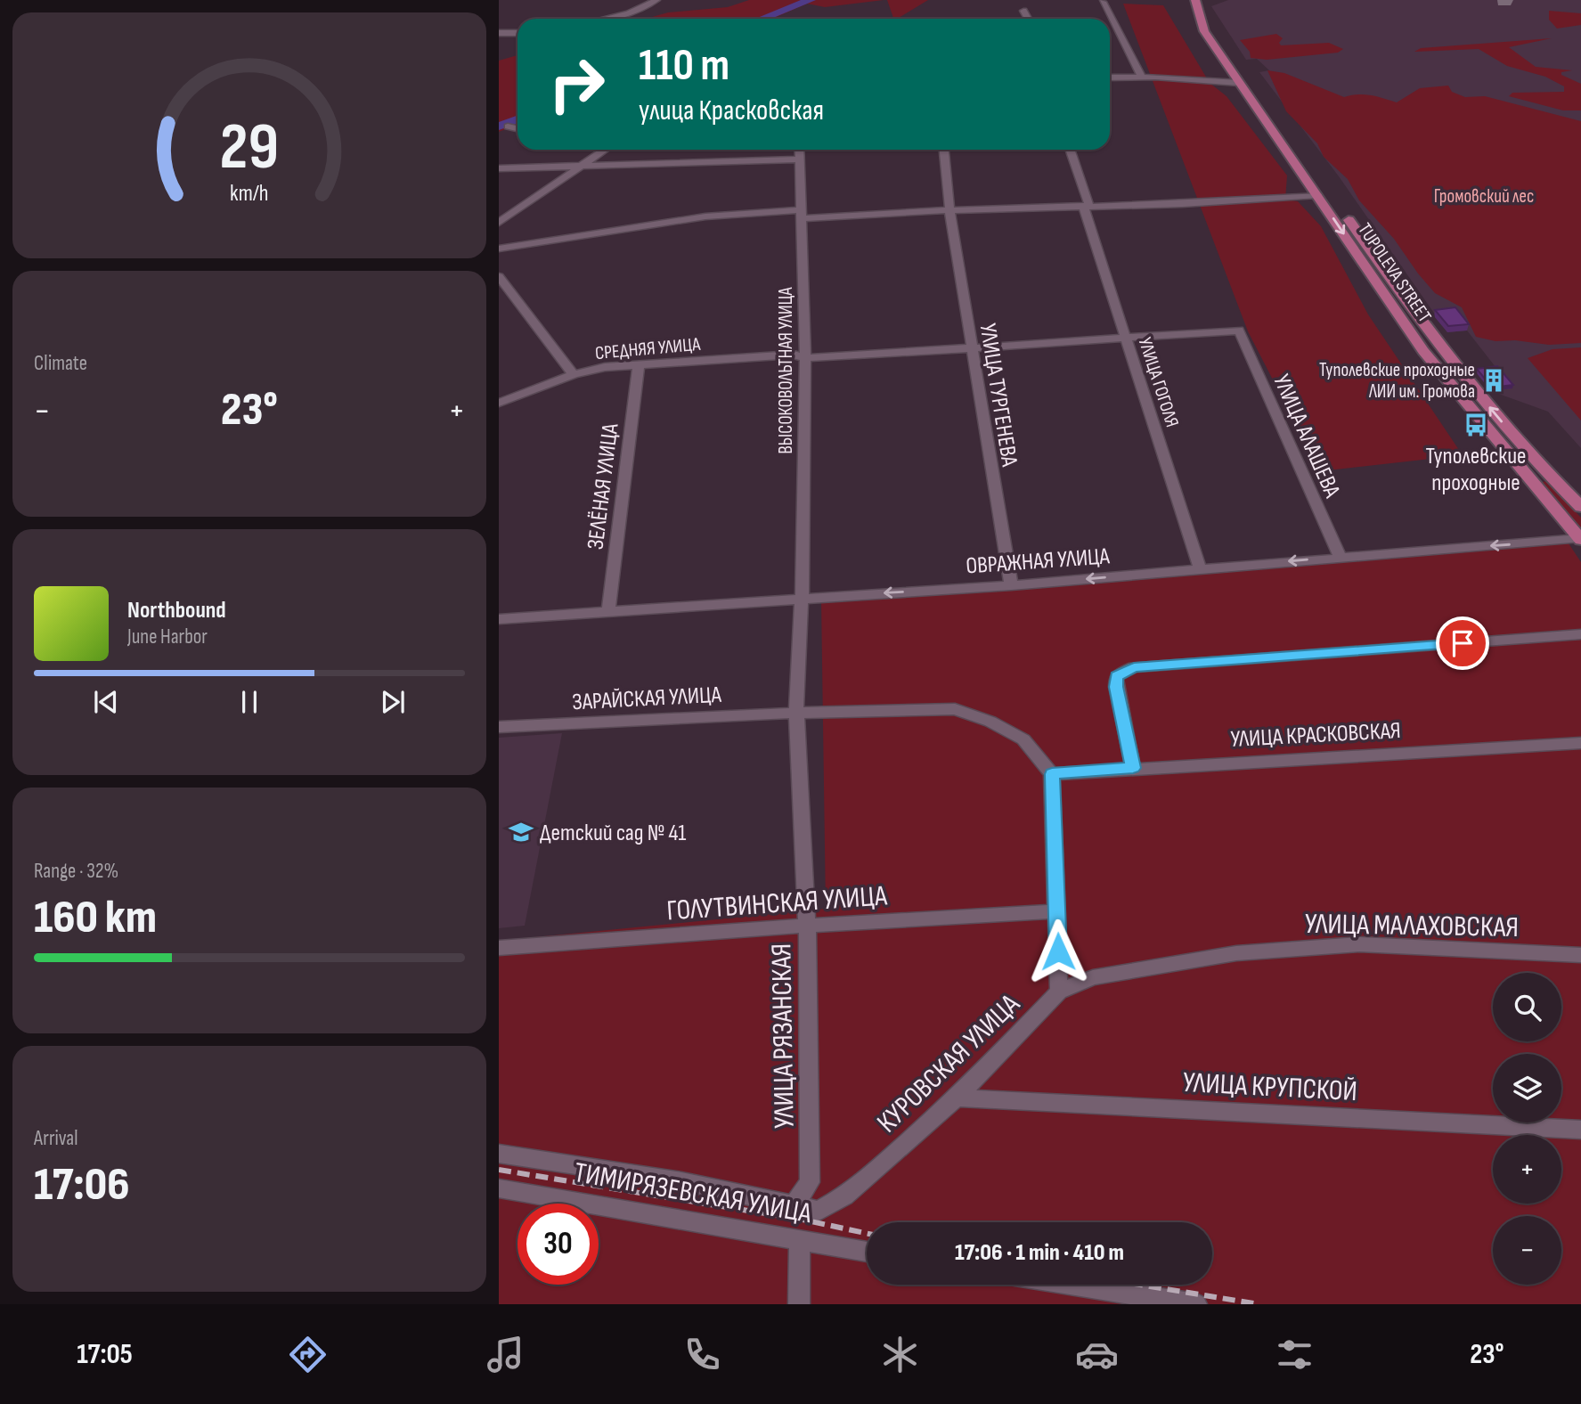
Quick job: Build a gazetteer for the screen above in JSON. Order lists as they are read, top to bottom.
{
  "streets": {
    "main road": ["TUPOLEVA STREET"],
    "street": [
      "СРЕДНЯЯ УЛИЦА",
      "ВЫСОКОВОЛЬТНАЯ УЛИЦА",
      "УЛИЦА ГОГОЛЯ",
      "УЛИЦА ТУРГЕНЕВА",
      "УЛИЦА АЛАШЕВА",
      "ЗЕЛЁНАЯ УЛИЦА",
      "ОВРАЖНАЯ УЛИЦА",
      "ЗАРАЙСКАЯ УЛИЦА",
      "УЛИЦА КРАСКОВСКАЯ",
      "ГОЛУТВИНСКАЯ УЛИЦА",
      "УЛИЦА МАЛАХОВСКАЯ",
      "УЛИЦА РЯЗАНСКАЯ",
      "КУРОВСКАЯ УЛИЦА",
      "УЛИЦА КРУПСКОЙ",
      "ТИМИРЯЗЕВСКАЯ УЛИЦА"
    ]
  },
  "crossings": [
    ["TUPOLEVA STREET", "ОВРАЖНАЯ УЛИЦА"],
    ["СРЕДНЯЯ УЛИЦА", "ВЫСОКОВОЛЬТНАЯ УЛИЦА"],
    ["СРЕДНЯЯ УЛИЦА", "УЛИЦА ГОГОЛЯ"],
    ["СРЕДНЯЯ УЛИЦА", "УЛИЦА ТУРГЕНЕВА"],
    ["СРЕДНЯЯ УЛИЦА", "УЛИЦА АЛАШЕВА"],
    ["СРЕДНЯЯ УЛИЦА", "ЗЕЛЁНАЯ УЛИЦА"],
    ["ВЫСОКОВОЛЬТНАЯ УЛИЦА", "ОВРАЖНАЯ УЛИЦА"],
    ["ВЫСОКОВОЛЬТНАЯ УЛИЦА", "ЗАРАЙСКАЯ УЛИЦА"],
    ["ВЫСОКОВОЛЬТНАЯ УЛИЦА", "УЛИЦА РЯЗАНСКАЯ"],
    ["УЛИЦА ГОГОЛЯ", "ОВРАЖНАЯ УЛИЦА"],
    ["УЛИЦА ТУРГЕНЕВА", "ОВРАЖНАЯ УЛИЦА"],
    ["УЛИЦА АЛАШЕВА", "ОВРАЖНАЯ УЛИЦА"],
    ["ЗЕЛЁНАЯ УЛИЦА", "ОВРАЖНАЯ УЛИЦА"],
    ["ЗАРАЙСКАЯ УЛИЦА", "УЛИЦА КРАСКОВСКАЯ"],
    ["ЗАРАЙСКАЯ УЛИЦА", "УЛИЦА РЯЗАНСКАЯ"],
    ["ГОЛУТВИНСКАЯ УЛИЦА", "УЛИЦА РЯЗАНСКАЯ"],
    ["УЛИЦА МАЛАХОВСКАЯ", "КУРОВСКАЯ УЛИЦА"],
    ["УЛИЦА РЯЗАНСКАЯ", "КУРОВСКАЯ УЛИЦА"],
    ["КУРОВСКАЯ УЛИЦА", "УЛИЦА КРУПСКОЙ"]
  ],
  "one_way": ["ОВРАЖНАЯ УЛИЦА"],
  "parks": ["Громовский лес"],
  "places": {
    "building": ["Туполевские проходные ЛИИ им. Громова"],
    "bus stop": ["Туполевские проходные"],
    "school or university": ["Детский сад № 41"]
  },
  "page": {
    "turn": ["110 m", "улица Красковская"],
    "tile": [
      "Climate",
      ["Range · 32%", "160 km"],
      ["Arrival", "17:06"]
    ],
    "heat": ["−", "23°", "+"],
    "song": ["Northbound", "June Harbor"],
    "map_buttons": ["+", "−"],
    "limit": "30",
    "trip": "17:06 · 1 min · 410 m",
    "tabs": ["17:05", "23°"],
    "gauge": ["29", "km/h"]
  }
}
